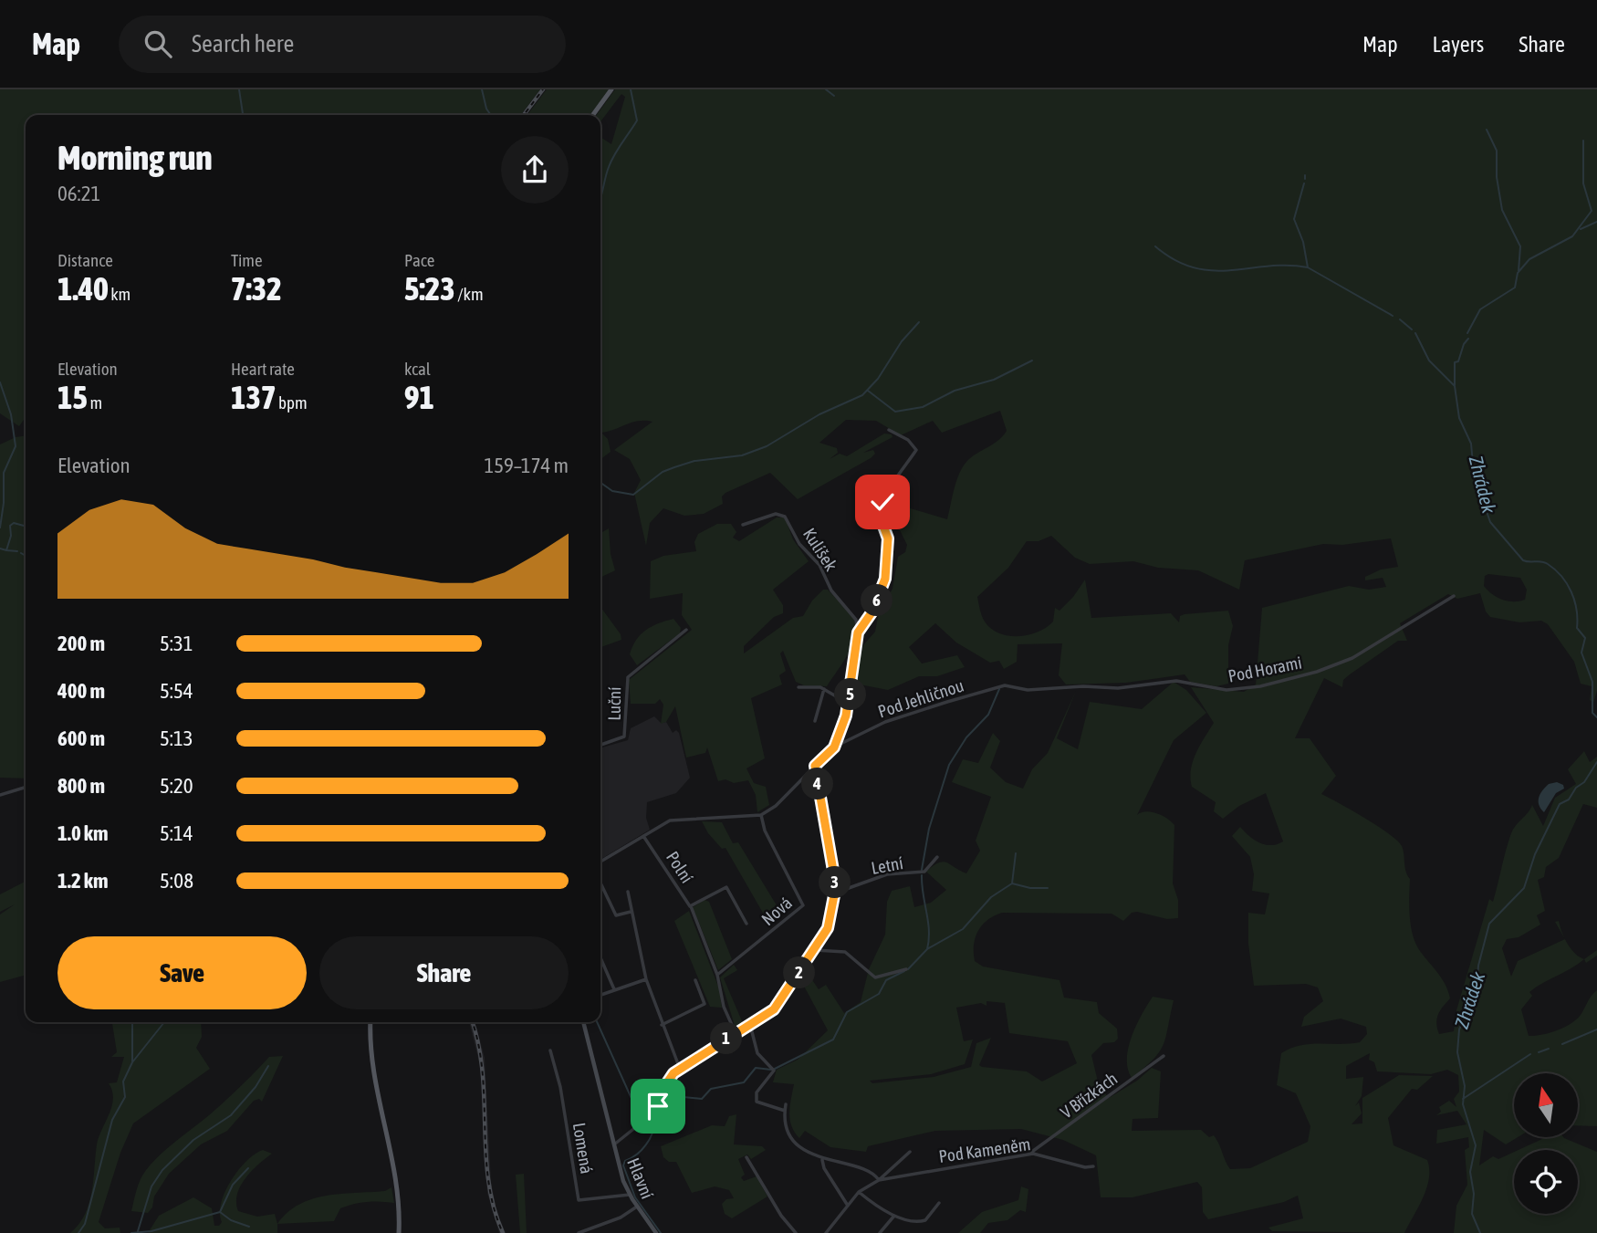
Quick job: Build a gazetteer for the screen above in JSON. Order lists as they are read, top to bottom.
{
  "streets": {
    "street": [
      "Kulíšek",
      "Pod Horami",
      "Pod Jehličnou",
      "Luční",
      "Letní",
      "Polní",
      "Nová",
      "V Břízkách",
      "Lomená",
      "Pod Kameněm",
      "Hlavní"
    ]
  },
  "crossings": [
    ["Pod Horami", "Pod Jehličnou"],
    ["Pod Jehličnou", "Nová"],
    ["V Břízkách", "Pod Kameněm"],
    ["Lomená", "Hlavní"]
  ],
  "water": ["Zhrádek"],
  "north": "top",
  "page": {
    "header": "Map",
    "search": "Search here",
    "nav": ["Map", "Layers", "Share"],
    "heading": ["Morning run", "06:21"],
    "stats": [
      ["Distance", "1.40 km"],
      ["Time", "7:32"],
      ["Pace", "5:23 /km"],
      ["Elevation", "15 m"],
      ["Heart rate", "137 bpm"],
      ["kcal", "91"]
    ],
    "chart": ["Elevation", "159–174 m"],
    "pins": [
      "6",
      "5",
      "4",
      "3",
      "2",
      "1"
    ],
    "list": [
      {
        "name": "200 m",
        "note": "5:31"
      },
      {
        "name": "400 m",
        "note": "5:54"
      },
      {
        "name": "600 m",
        "note": "5:13"
      },
      {
        "name": "800 m",
        "note": "5:20"
      },
      {
        "name": "1.0 km",
        "note": "5:14"
      },
      {
        "name": "1.2 km",
        "note": "5:08"
      }
    ],
    "buttons": ["Save", "Share"]
  }
}
